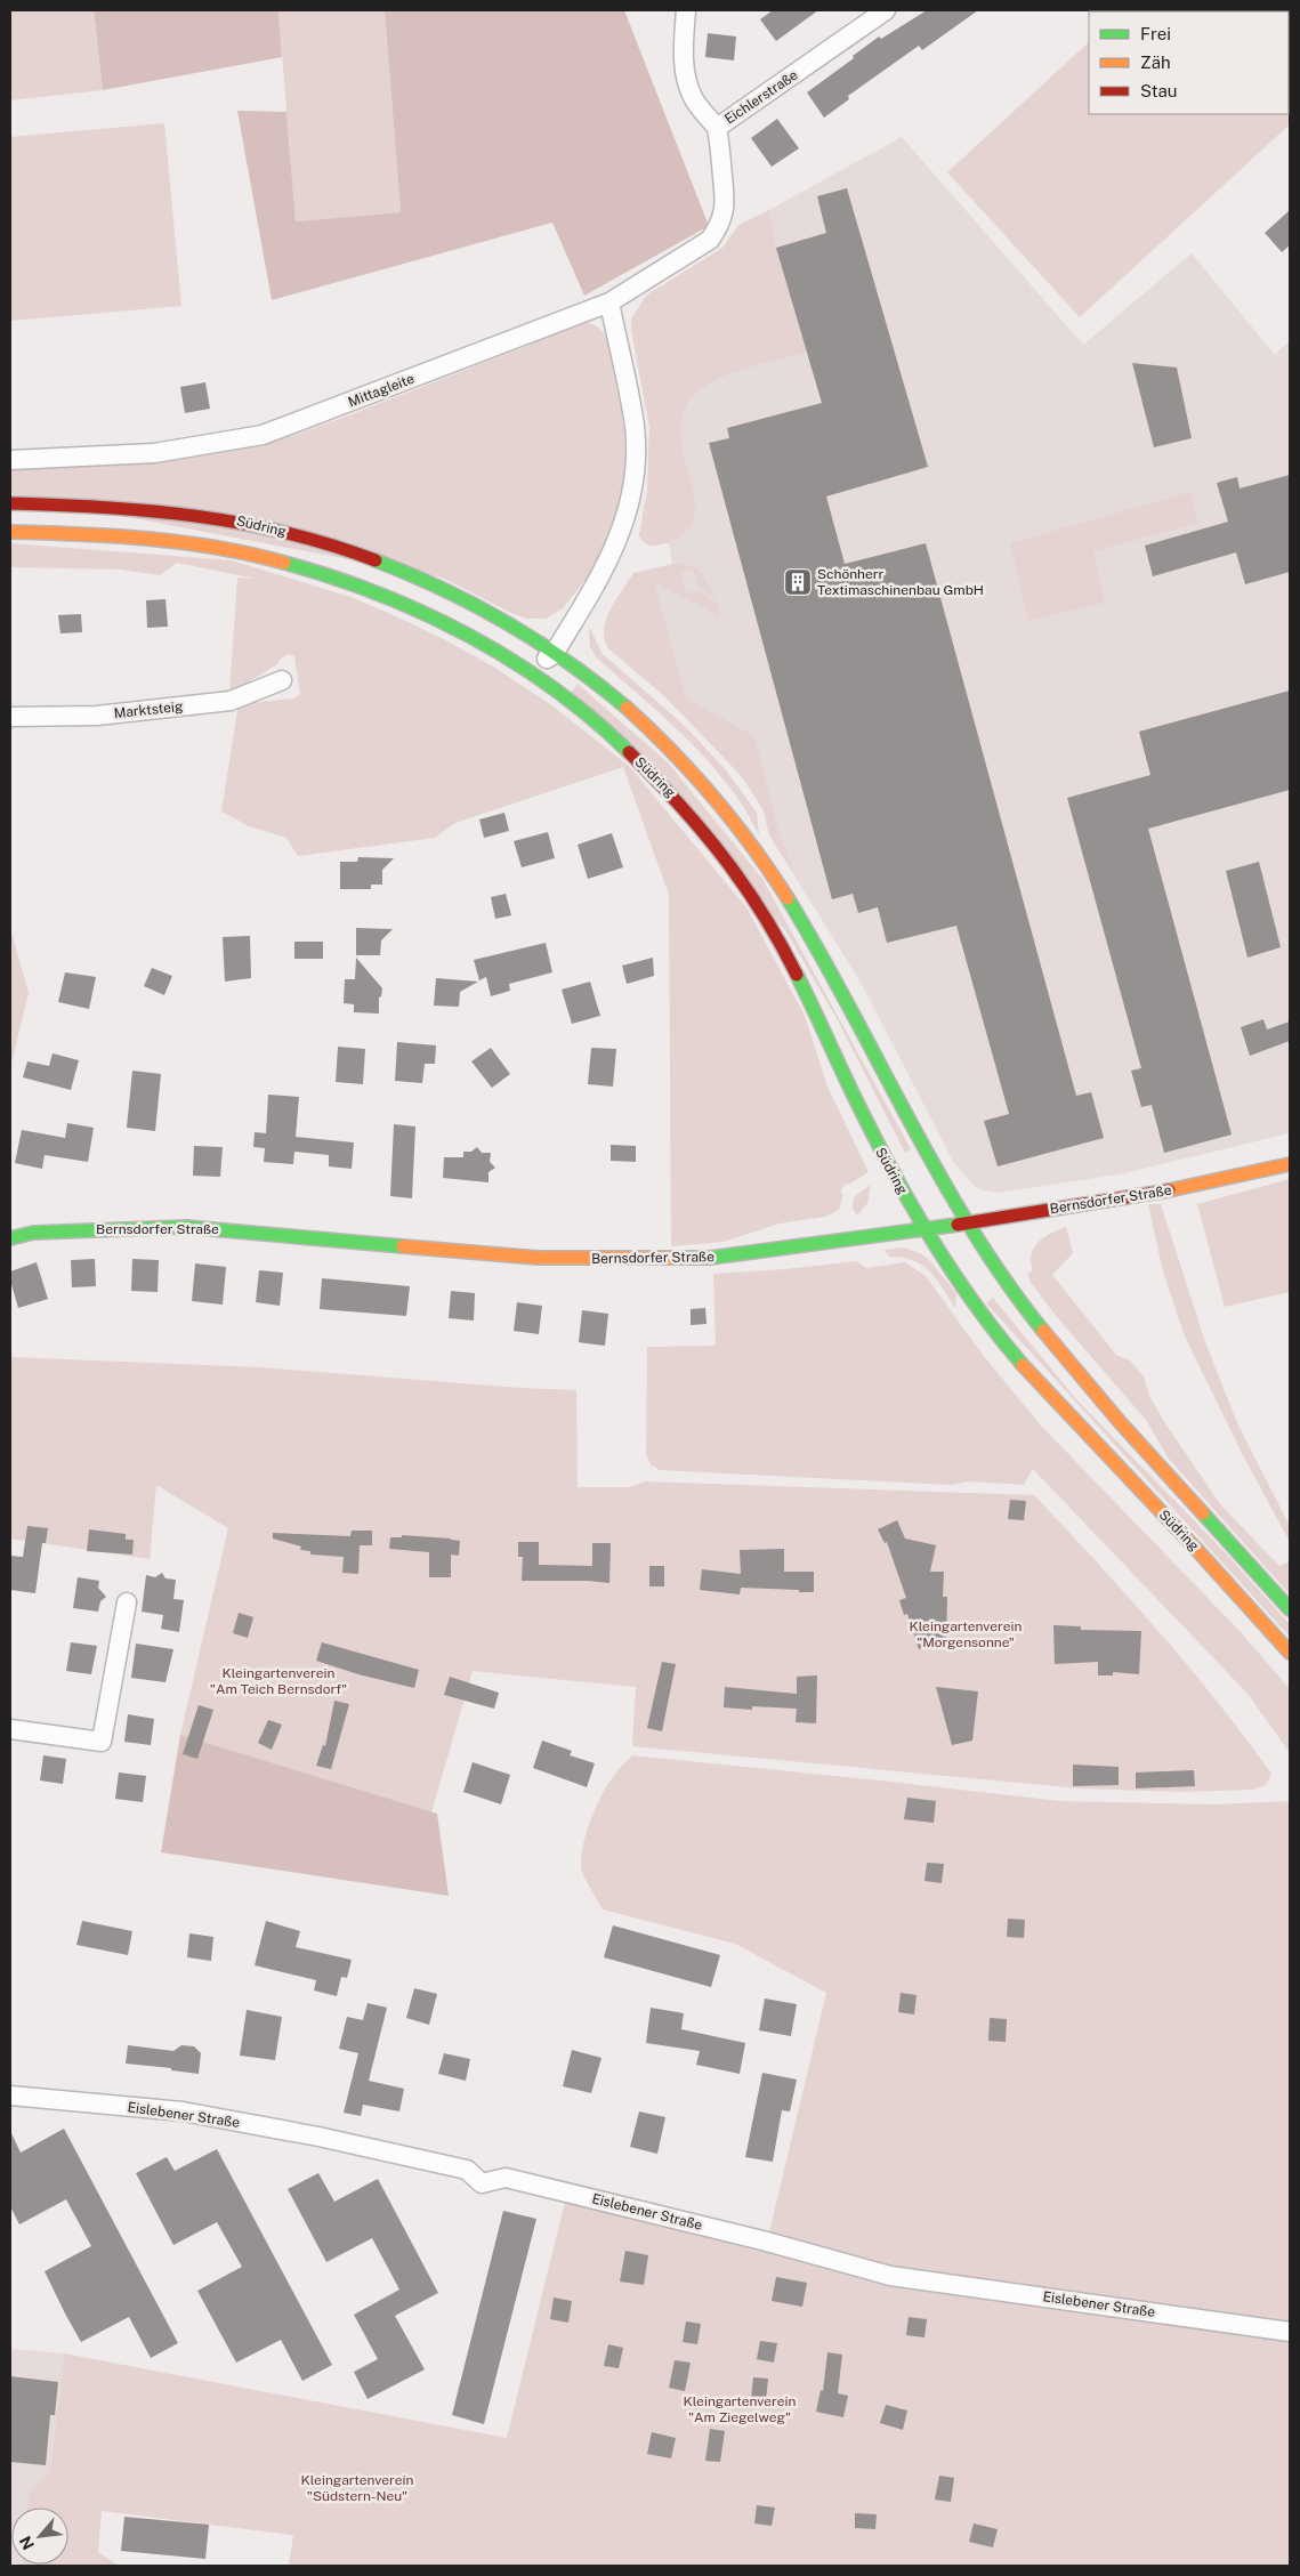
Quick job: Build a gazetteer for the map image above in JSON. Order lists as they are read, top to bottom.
{
  "streets": {
    "main road": ["Südring", "Bernsdorfer Straße"],
    "street": [
      "Eichlerstraße",
      "Mittagleite",
      "Marktsteig",
      "Eislebener Straße"
    ]
  },
  "crossings": [
    ["Eichlerstraße", "Mittagleite"],
    ["Südring", "Bernsdorfer Straße"]
  ],
  "parks": [
    "Kleingartenverein \"Morgensonne\"",
    "Kleingartenverein \"Am Teich Bernsdorf\"",
    "Kleingartenverein \"Am Ziegelweg\"",
    "Kleingartenverein \"Südstern-Neu\""
  ],
  "places": {
    "building": ["Schönherr Textimaschinenbau GmbH"]
  },
  "legend": ["Frei", "Zäh", "Stau"],
  "north": "bottom left"
}
